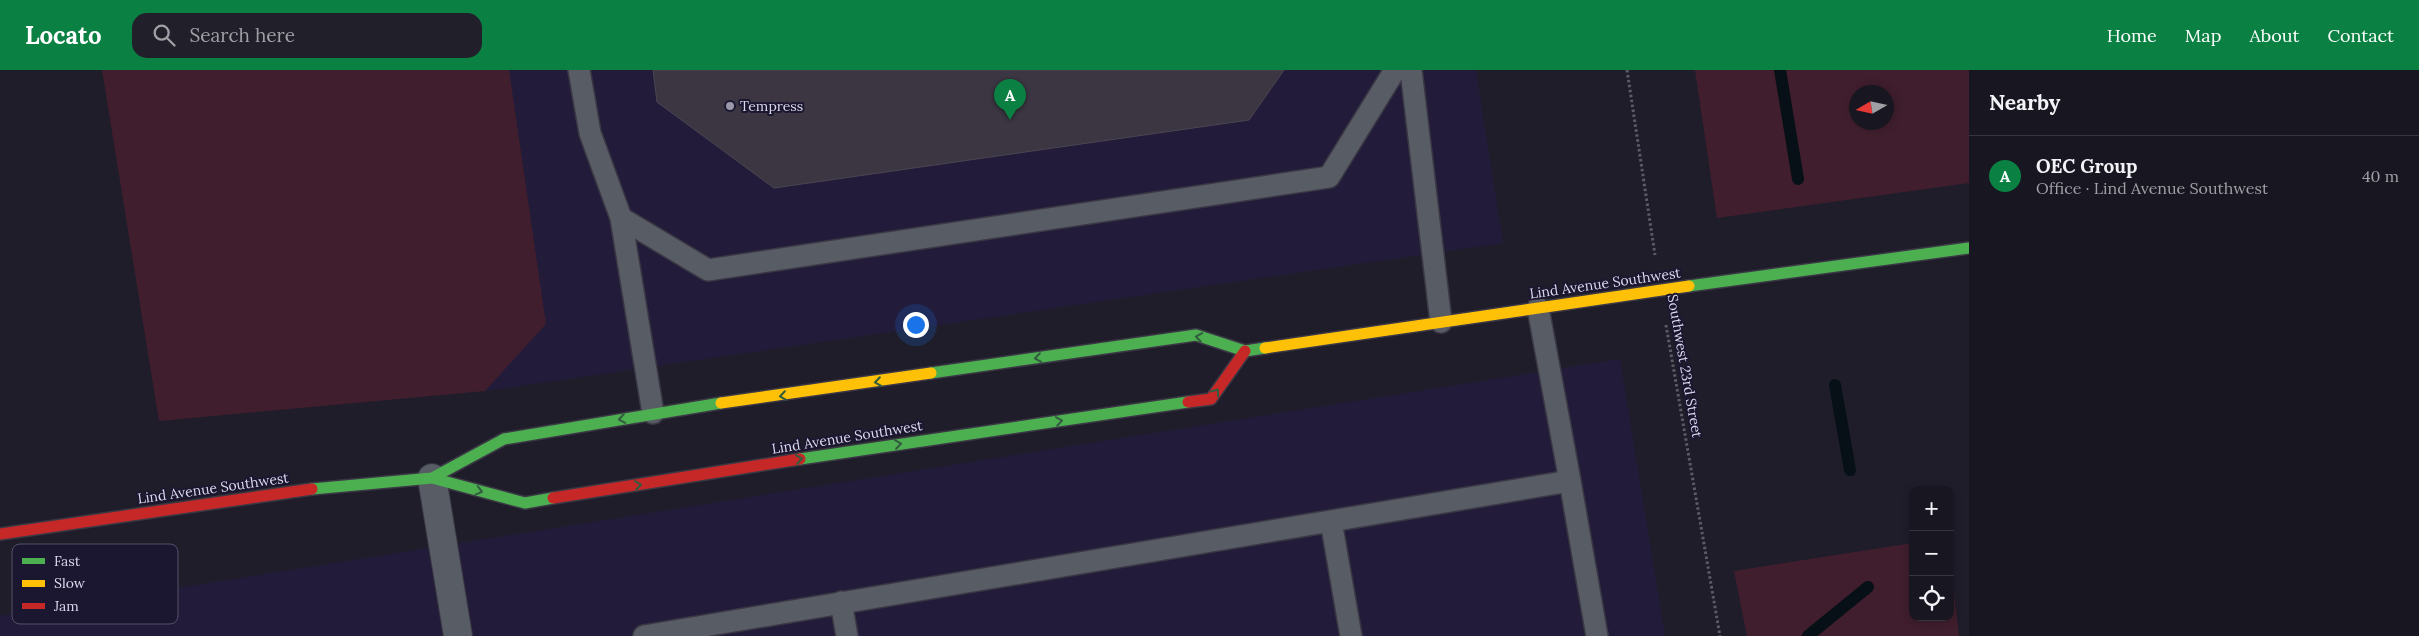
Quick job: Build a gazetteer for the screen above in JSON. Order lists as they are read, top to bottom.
{
  "streets": {
    "main road": ["Lind Avenue Southwest"],
    "path": ["Southwest 23rd Street"]
  },
  "crossings": [
    ["Lind Avenue Southwest", "Southwest 23rd Street"]
  ],
  "places": ["Tempress"],
  "legend": ["Fast", "Slow", "Jam"],
  "north": "left",
  "page": {
    "header": "Locato",
    "search": "Search here",
    "nav": [
      "Home",
      "Map",
      "About",
      "Contact"
    ],
    "heading": "Nearby",
    "pins": "A",
    "list": [
      {
        "mark": "A",
        "name": "OEC Group",
        "note": "Office · Lind Avenue Southwest",
        "value": "40 m"
      }
    ],
    "map_buttons": ["+", "−"]
  }
}
